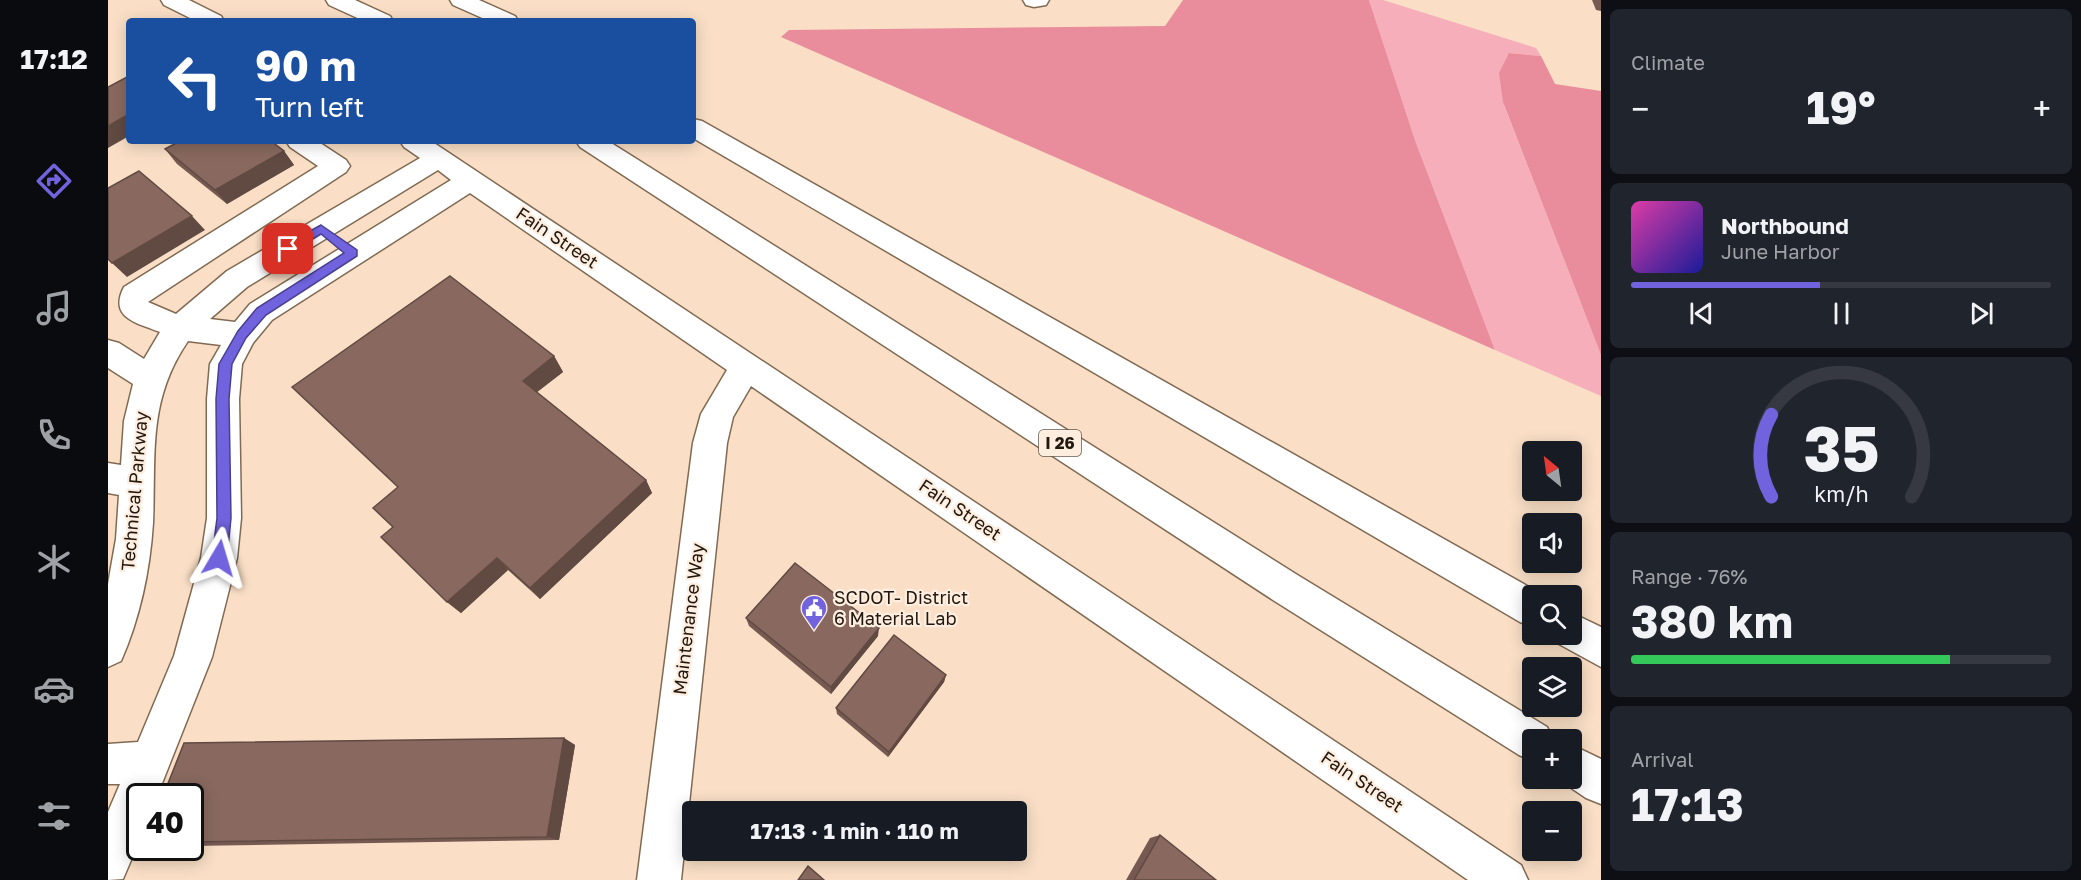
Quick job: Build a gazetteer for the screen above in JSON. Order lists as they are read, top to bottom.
{
  "streets": {
    "main road": [
      "Fain Street",
      "I 26",
      "Technical Parkway",
      "Maintenance Way"
    ]
  },
  "crossings": [
    ["Fain Street", "Technical Parkway"],
    ["Fain Street", "Maintenance Way"]
  ],
  "places": {
    "public building": ["SCDOT- District 6 Material Lab"]
  },
  "north": "top left",
  "page": {
    "tabs": "17:12",
    "tile": [
      "Climate",
      ["Range · 76%", "380 km"],
      ["Arrival", "17:13"]
    ],
    "turn": ["90 m", "Turn left"],
    "heat": ["−", "19°", "+"],
    "song": ["Northbound", "June Harbor"],
    "map_buttons": ["+", "−"],
    "limit": "40",
    "trip": "17:13 · 1 min · 110 m",
    "gauge": ["35", "km/h"]
  }
}
